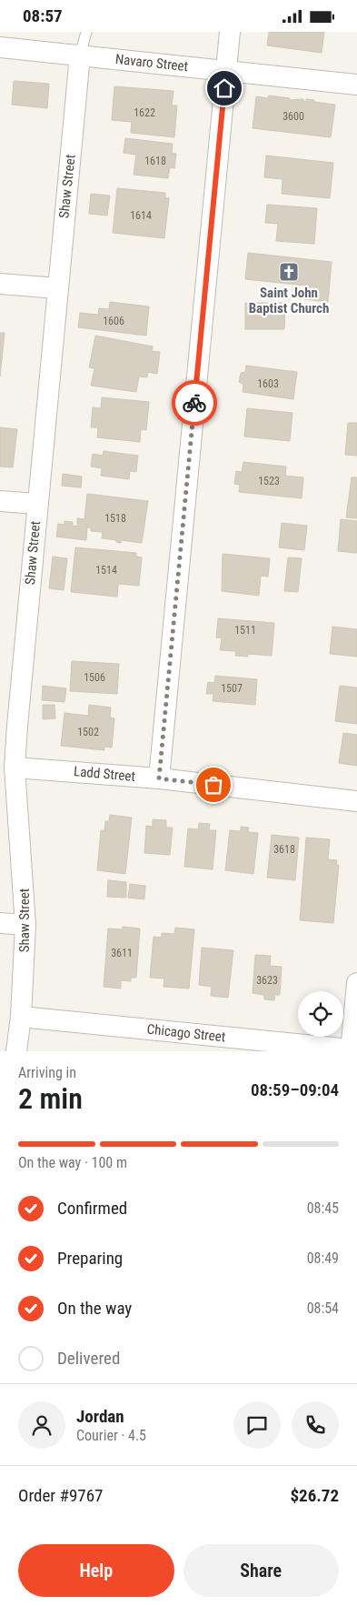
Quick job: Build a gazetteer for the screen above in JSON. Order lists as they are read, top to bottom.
{
  "streets": {
    "street": [
      "Navaro Street",
      "Shaw Street",
      "Ladd Street",
      "Chicago Street"
    ]
  },
  "crossings": [
    ["Navaro Street", "Shaw Street"],
    ["Shaw Street", "Ladd Street"],
    ["Shaw Street", "Chicago Street"]
  ],
  "places": {
    "church": ["Saint John Baptist Church"]
  },
  "house_numbers": [
    "1622",
    "3600",
    "1618",
    "1614",
    "1606",
    "1603",
    "1523",
    "1518",
    "1514",
    "1511",
    "1506",
    "1507",
    "1502",
    "3618",
    "3611",
    "3623"
  ],
  "page": {
    "status": "08:57",
    "heading": ["2 min", "Arriving in", "08:59–09:04"],
    "panel": [
      "Jordan",
      "Courier · 4.5",
      "Order #9767",
      "$26.72"
    ],
    "bar": "On the way · 100 m",
    "list": [
      ["Confirmed", "08:45"],
      ["Preparing", "08:49"],
      ["On the way", "08:54"],
      "Delivered"
    ],
    "buttons": ["Help", "Share"]
  }
}
